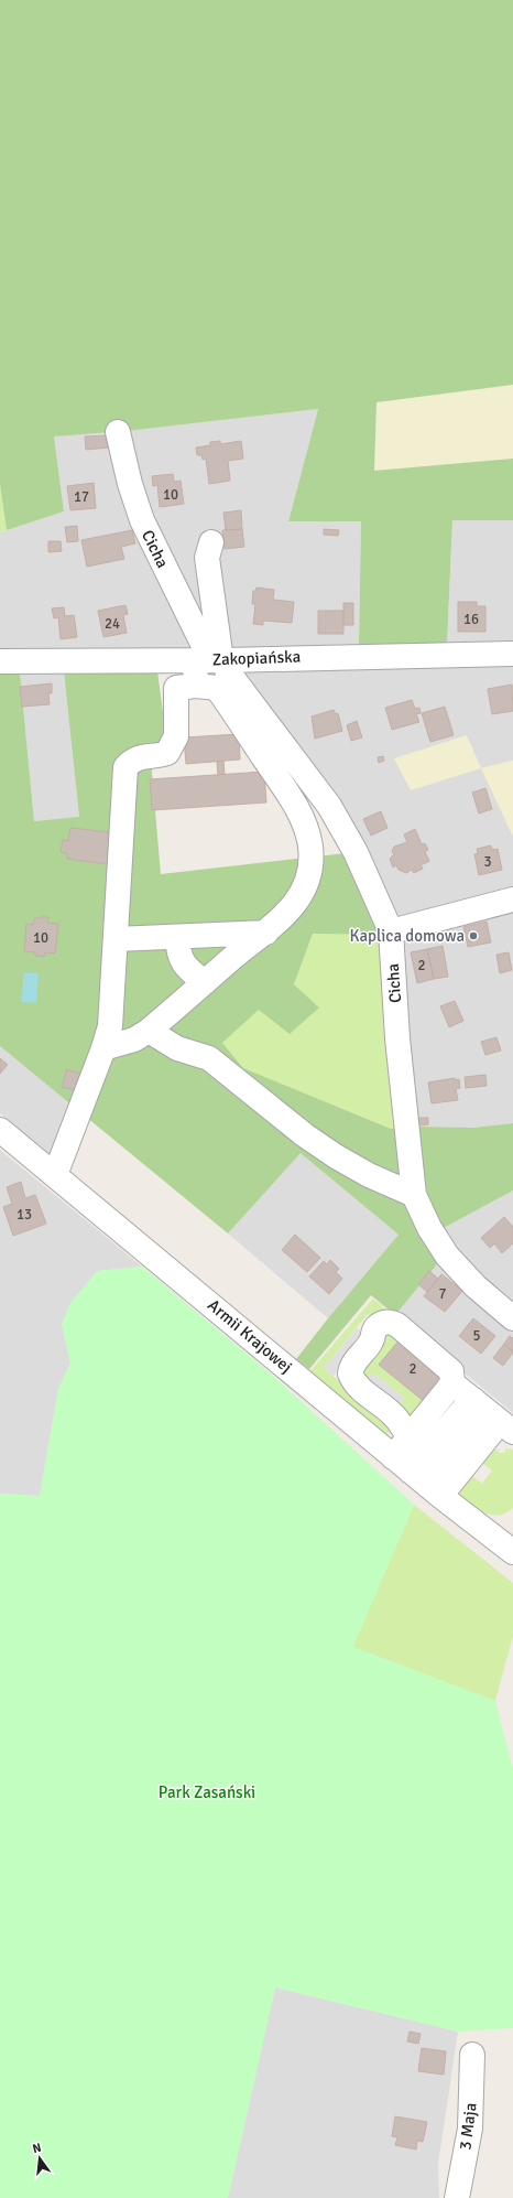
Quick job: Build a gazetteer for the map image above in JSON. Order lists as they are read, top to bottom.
{
  "streets": {
    "street": [
      "Cicha",
      "Zakopiańska",
      "Armii Krajowej",
      "3 Maja"
    ]
  },
  "crossings": [
    ["Cicha", "Zakopiańska"]
  ],
  "parks": ["Park Zasański"],
  "places": ["Kaplica domowa"],
  "house_numbers": [
    "10",
    "17",
    "16",
    "24",
    "3",
    "10",
    "2",
    "13",
    "7",
    "5",
    "2"
  ],
  "north": "top"
}
